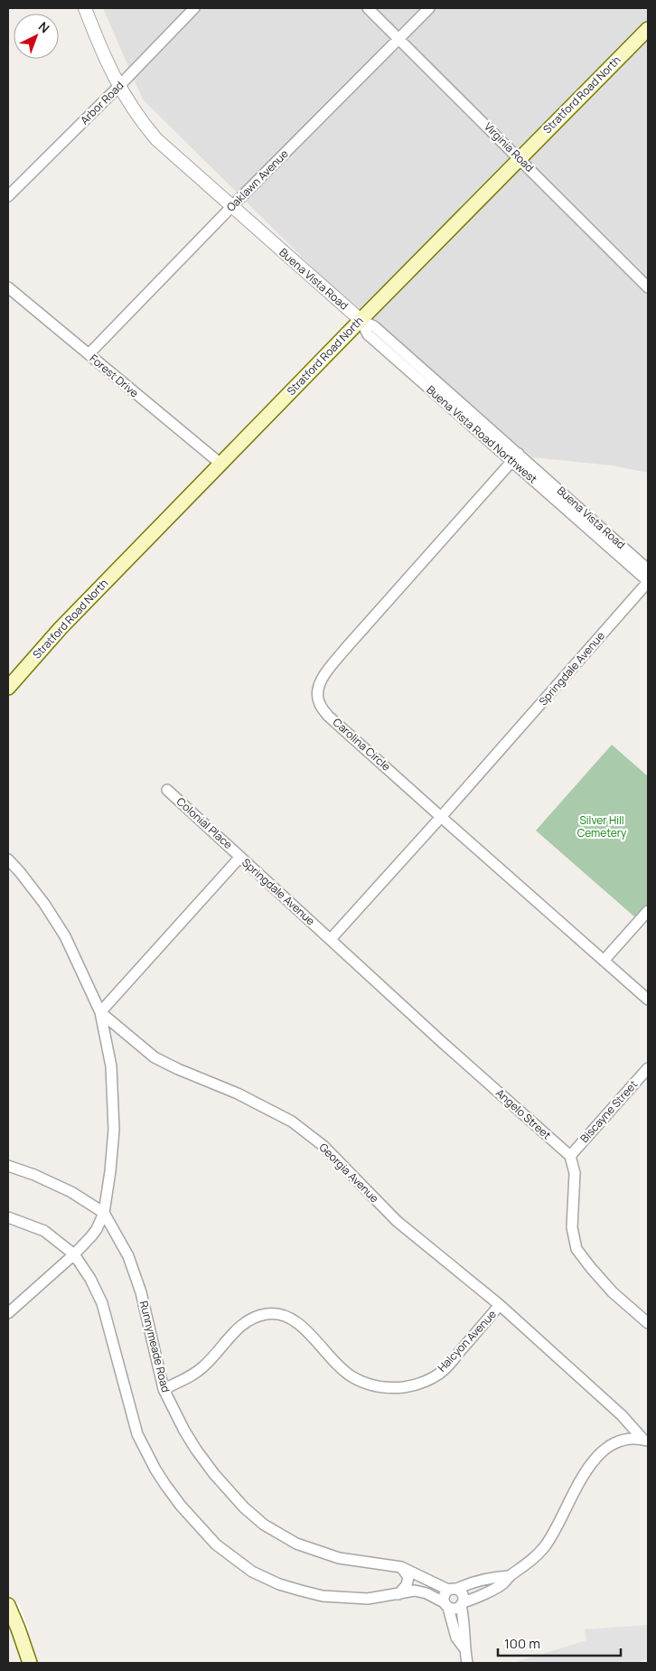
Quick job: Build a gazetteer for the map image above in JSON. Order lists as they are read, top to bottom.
{
  "streets": {
    "main road": ["Stratford Road North"],
    "street": [
      "Arbor Road",
      "Virginia Road",
      "Oaklawn Avenue",
      "Buena Vista Road",
      "Forest Drive",
      "Buena Vista Road Northwest",
      "Springdale Avenue",
      "Carolina Circle",
      "Colonial Place",
      "Biscayne Street",
      "Angelo Street",
      "Georgia Avenue",
      "Halcyon Avenue",
      "Runnymeade Road"
    ]
  },
  "crossings": [
    ["Stratford Road North", "Virginia Road"],
    ["Stratford Road North", "Buena Vista Road"],
    ["Stratford Road North", "Forest Drive"],
    ["Arbor Road", "Buena Vista Road"],
    ["Virginia Road", "Oaklawn Avenue"],
    ["Oaklawn Avenue", "Buena Vista Road"],
    ["Oaklawn Avenue", "Forest Drive"],
    ["Buena Vista Road", "Buena Vista Road Northwest"],
    ["Buena Vista Road", "Carolina Circle"],
    ["Buena Vista Road Northwest", "Springdale Avenue"],
    ["Buena Vista Road Northwest", "Carolina Circle"],
    ["Springdale Avenue", "Carolina Circle"],
    ["Springdale Avenue", "Colonial Place"],
    ["Springdale Avenue", "Angelo Street"],
    ["Springdale Avenue", "Georgia Avenue"],
    ["Biscayne Street", "Angelo Street"],
    ["Georgia Avenue", "Halcyon Avenue"],
    ["Halcyon Avenue", "Runnymeade Road"]
  ],
  "parks": ["Silver Hill Cemetery"],
  "scale_bar": "100 m",
  "north": "top right"
}
